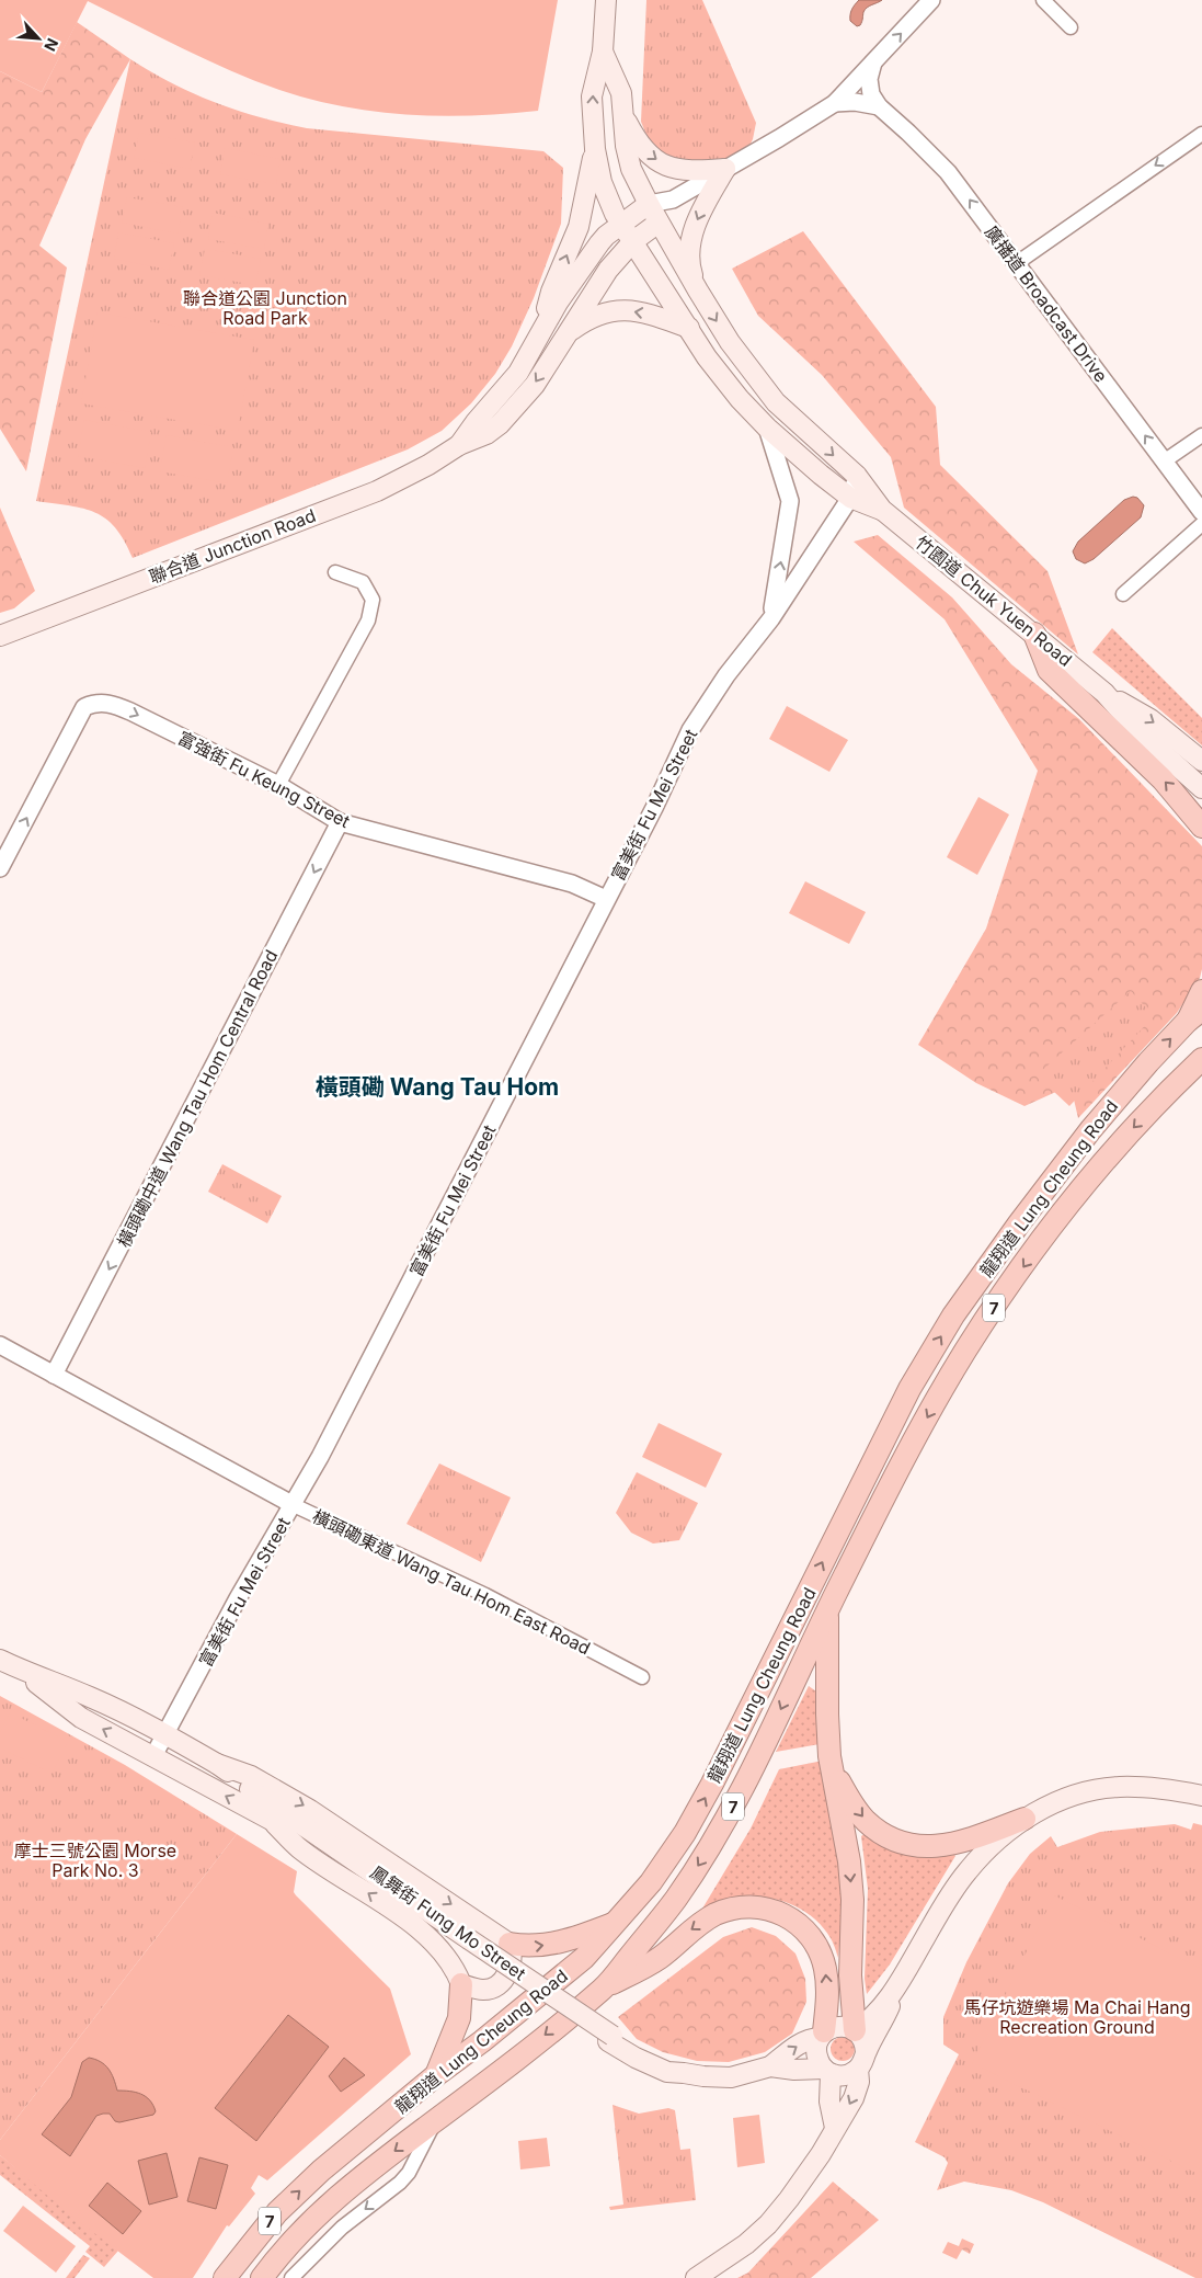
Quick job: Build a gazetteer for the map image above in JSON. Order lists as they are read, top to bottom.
{
  "streets": {
    "highway": ["龍翔道 Lung Cheung Road", "7"],
    "main road": ["聯合道 Junction Road", "竹園道 Chuk Yuen Road", "鳳舞街 Fung Mo Street"],
    "street": [
      "廣播道 Broadcast Drive",
      "富強街 Fu Keung Street",
      "富美街 Fu Mei Street",
      "橫頭磡中道 Wang Tau Hom Central Road",
      "橫頭磡東道 Wang Tau Hom East Road"
    ]
  },
  "crossings": [
    ["聯合道 Junction Road", "竹園道 Chuk Yuen Road"],
    ["竹園道 Chuk Yuen Road", "富美街 Fu Mei Street"],
    ["富強街 Fu Keung Street", "富美街 Fu Mei Street"],
    ["富強街 Fu Keung Street", "橫頭磡中道 Wang Tau Hom Central Road"],
    ["富美街 Fu Mei Street", "橫頭磡東道 Wang Tau Hom East Road"],
    ["富美街 Fu Mei Street", "鳳舞街 Fung Mo Street"],
    ["橫頭磡中道 Wang Tau Hom Central Road", "橫頭磡東道 Wang Tau Hom East Road"]
  ],
  "one_way": ["廣播道 Broadcast Drive", "橫頭磡中道 Wang Tau Hom Central Road"],
  "districts": ["橫頭磡 Wang Tau Hom"],
  "parks": ["聯合道公園 Junction Road Park", "摩士三號公園 Morse Park No. 3", "馬仔坑遊樂場 Ma Chai Hang Recreation Ground"],
  "north": "bottom right"
}
